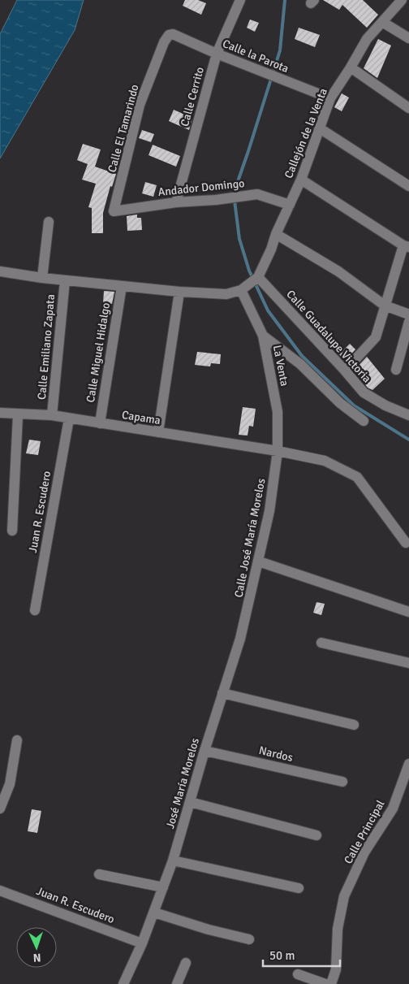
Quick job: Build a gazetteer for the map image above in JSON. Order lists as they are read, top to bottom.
{
  "streets": {
    "street": [
      "Calle la Parota",
      "Calle Cerrito",
      "Calle El Tamarindo",
      "Callejón de la Venta",
      "Andador Domingo",
      "Calle Guadalupe Victoria",
      "Calle Emiliano Zapata",
      "Calle Miguel Hidalgo",
      "La Venta",
      "Capama",
      "Juan R. Escudero",
      "Calle José María Morelos",
      "Nardos",
      "José María Morelos",
      "Calle Principal"
    ]
  },
  "crossings": [
    ["Calle la Parota", "Calle Cerrito"],
    ["Calle la Parota", "Calle El Tamarindo"],
    ["Calle la Parota", "Callejón de la Venta"],
    ["Calle Cerrito", "Andador Domingo"],
    ["Calle El Tamarindo", "Andador Domingo"],
    ["Callejón de la Venta", "Andador Domingo"],
    ["Callejón de la Venta", "Calle Guadalupe Victoria"],
    ["Callejón de la Venta", "La Venta"],
    ["Calle Guadalupe Victoria", "La Venta"],
    ["Calle Emiliano Zapata", "Capama"],
    ["Calle Miguel Hidalgo", "Capama"],
    ["La Venta", "Capama"],
    ["La Venta", "Calle José María Morelos"],
    ["Capama", "Juan R. Escudero"],
    ["Capama", "Calle José María Morelos"],
    ["Juan R. Escudero", "José María Morelos"],
    ["Calle José María Morelos", "José María Morelos"],
    ["Nardos", "José María Morelos"]
  ],
  "scale_bar": "50 m",
  "north": "bottom"
}
